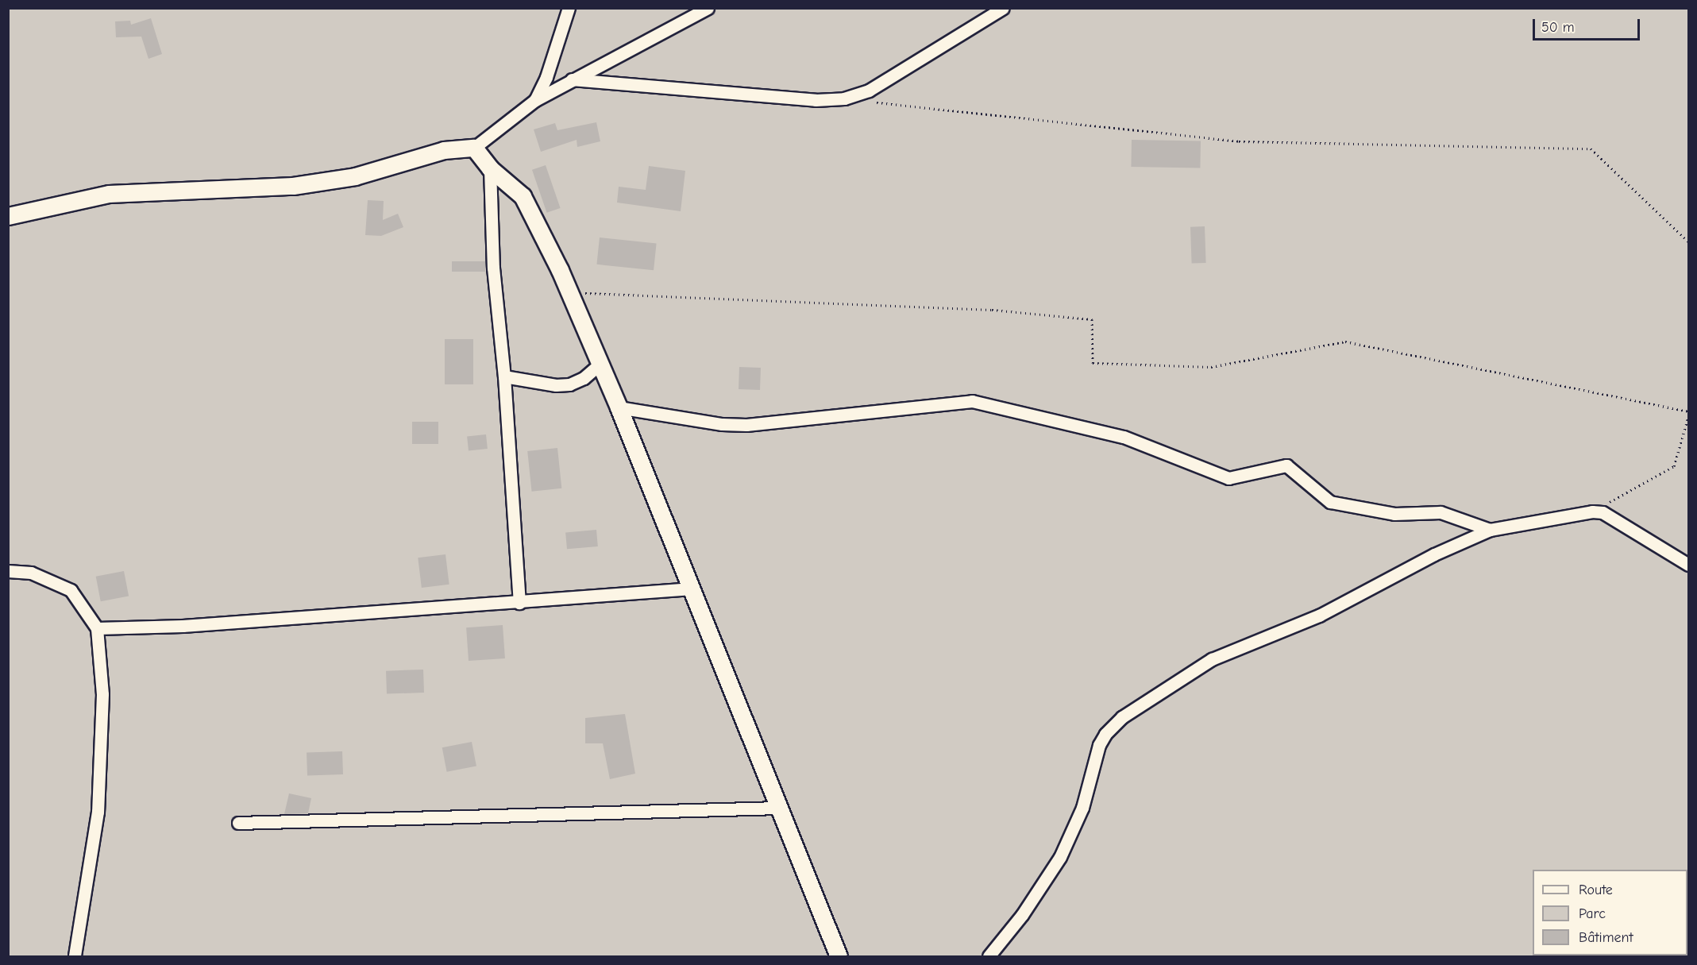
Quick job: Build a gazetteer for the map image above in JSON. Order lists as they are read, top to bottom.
{
  "legend": ["Route", "Parc", "Bâtiment"],
  "scale_bar": "50 m"
}
